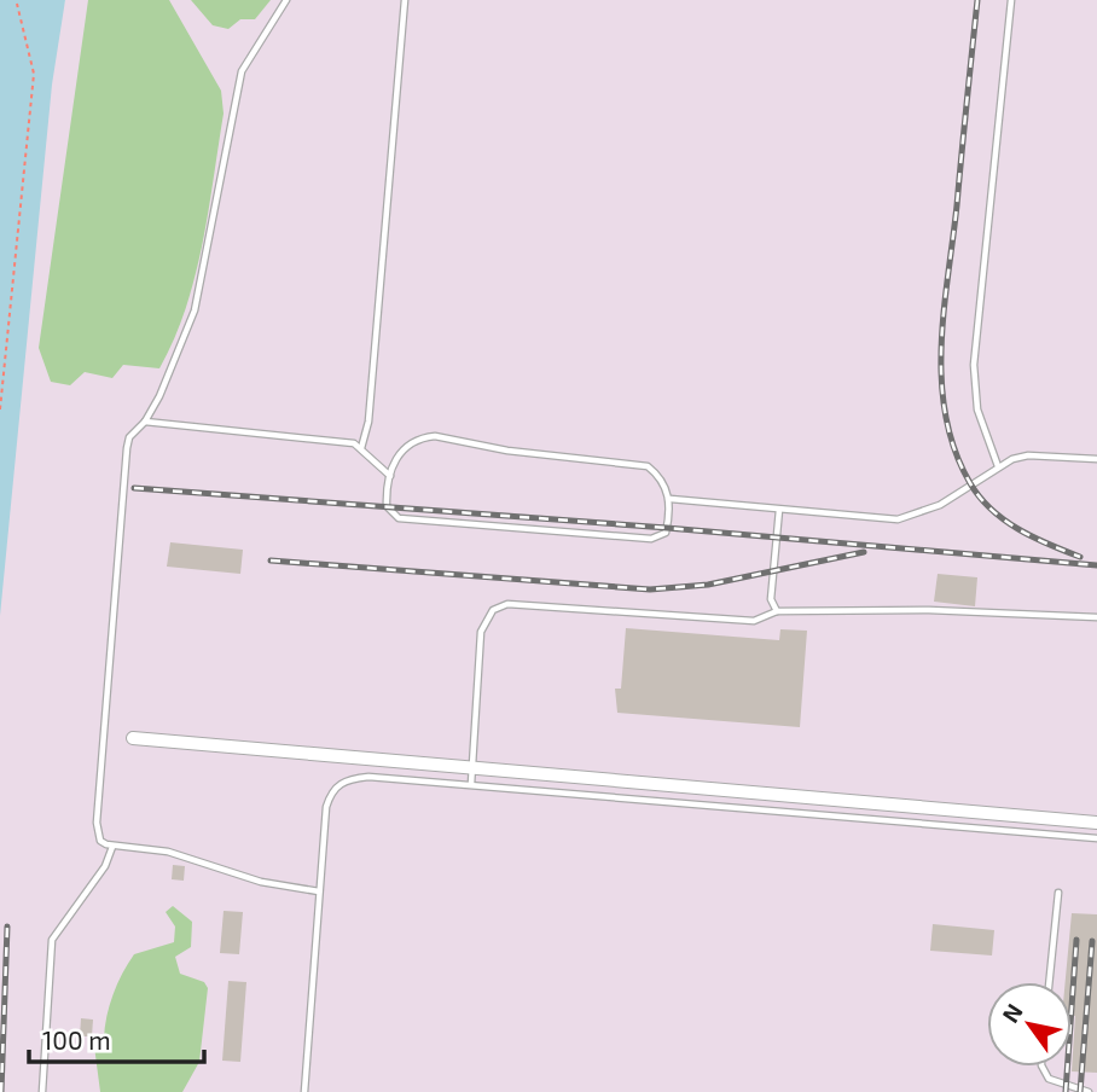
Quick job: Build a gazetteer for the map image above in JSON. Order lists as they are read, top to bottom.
{
  "scale_bar": "100 m",
  "north": "top left"
}
